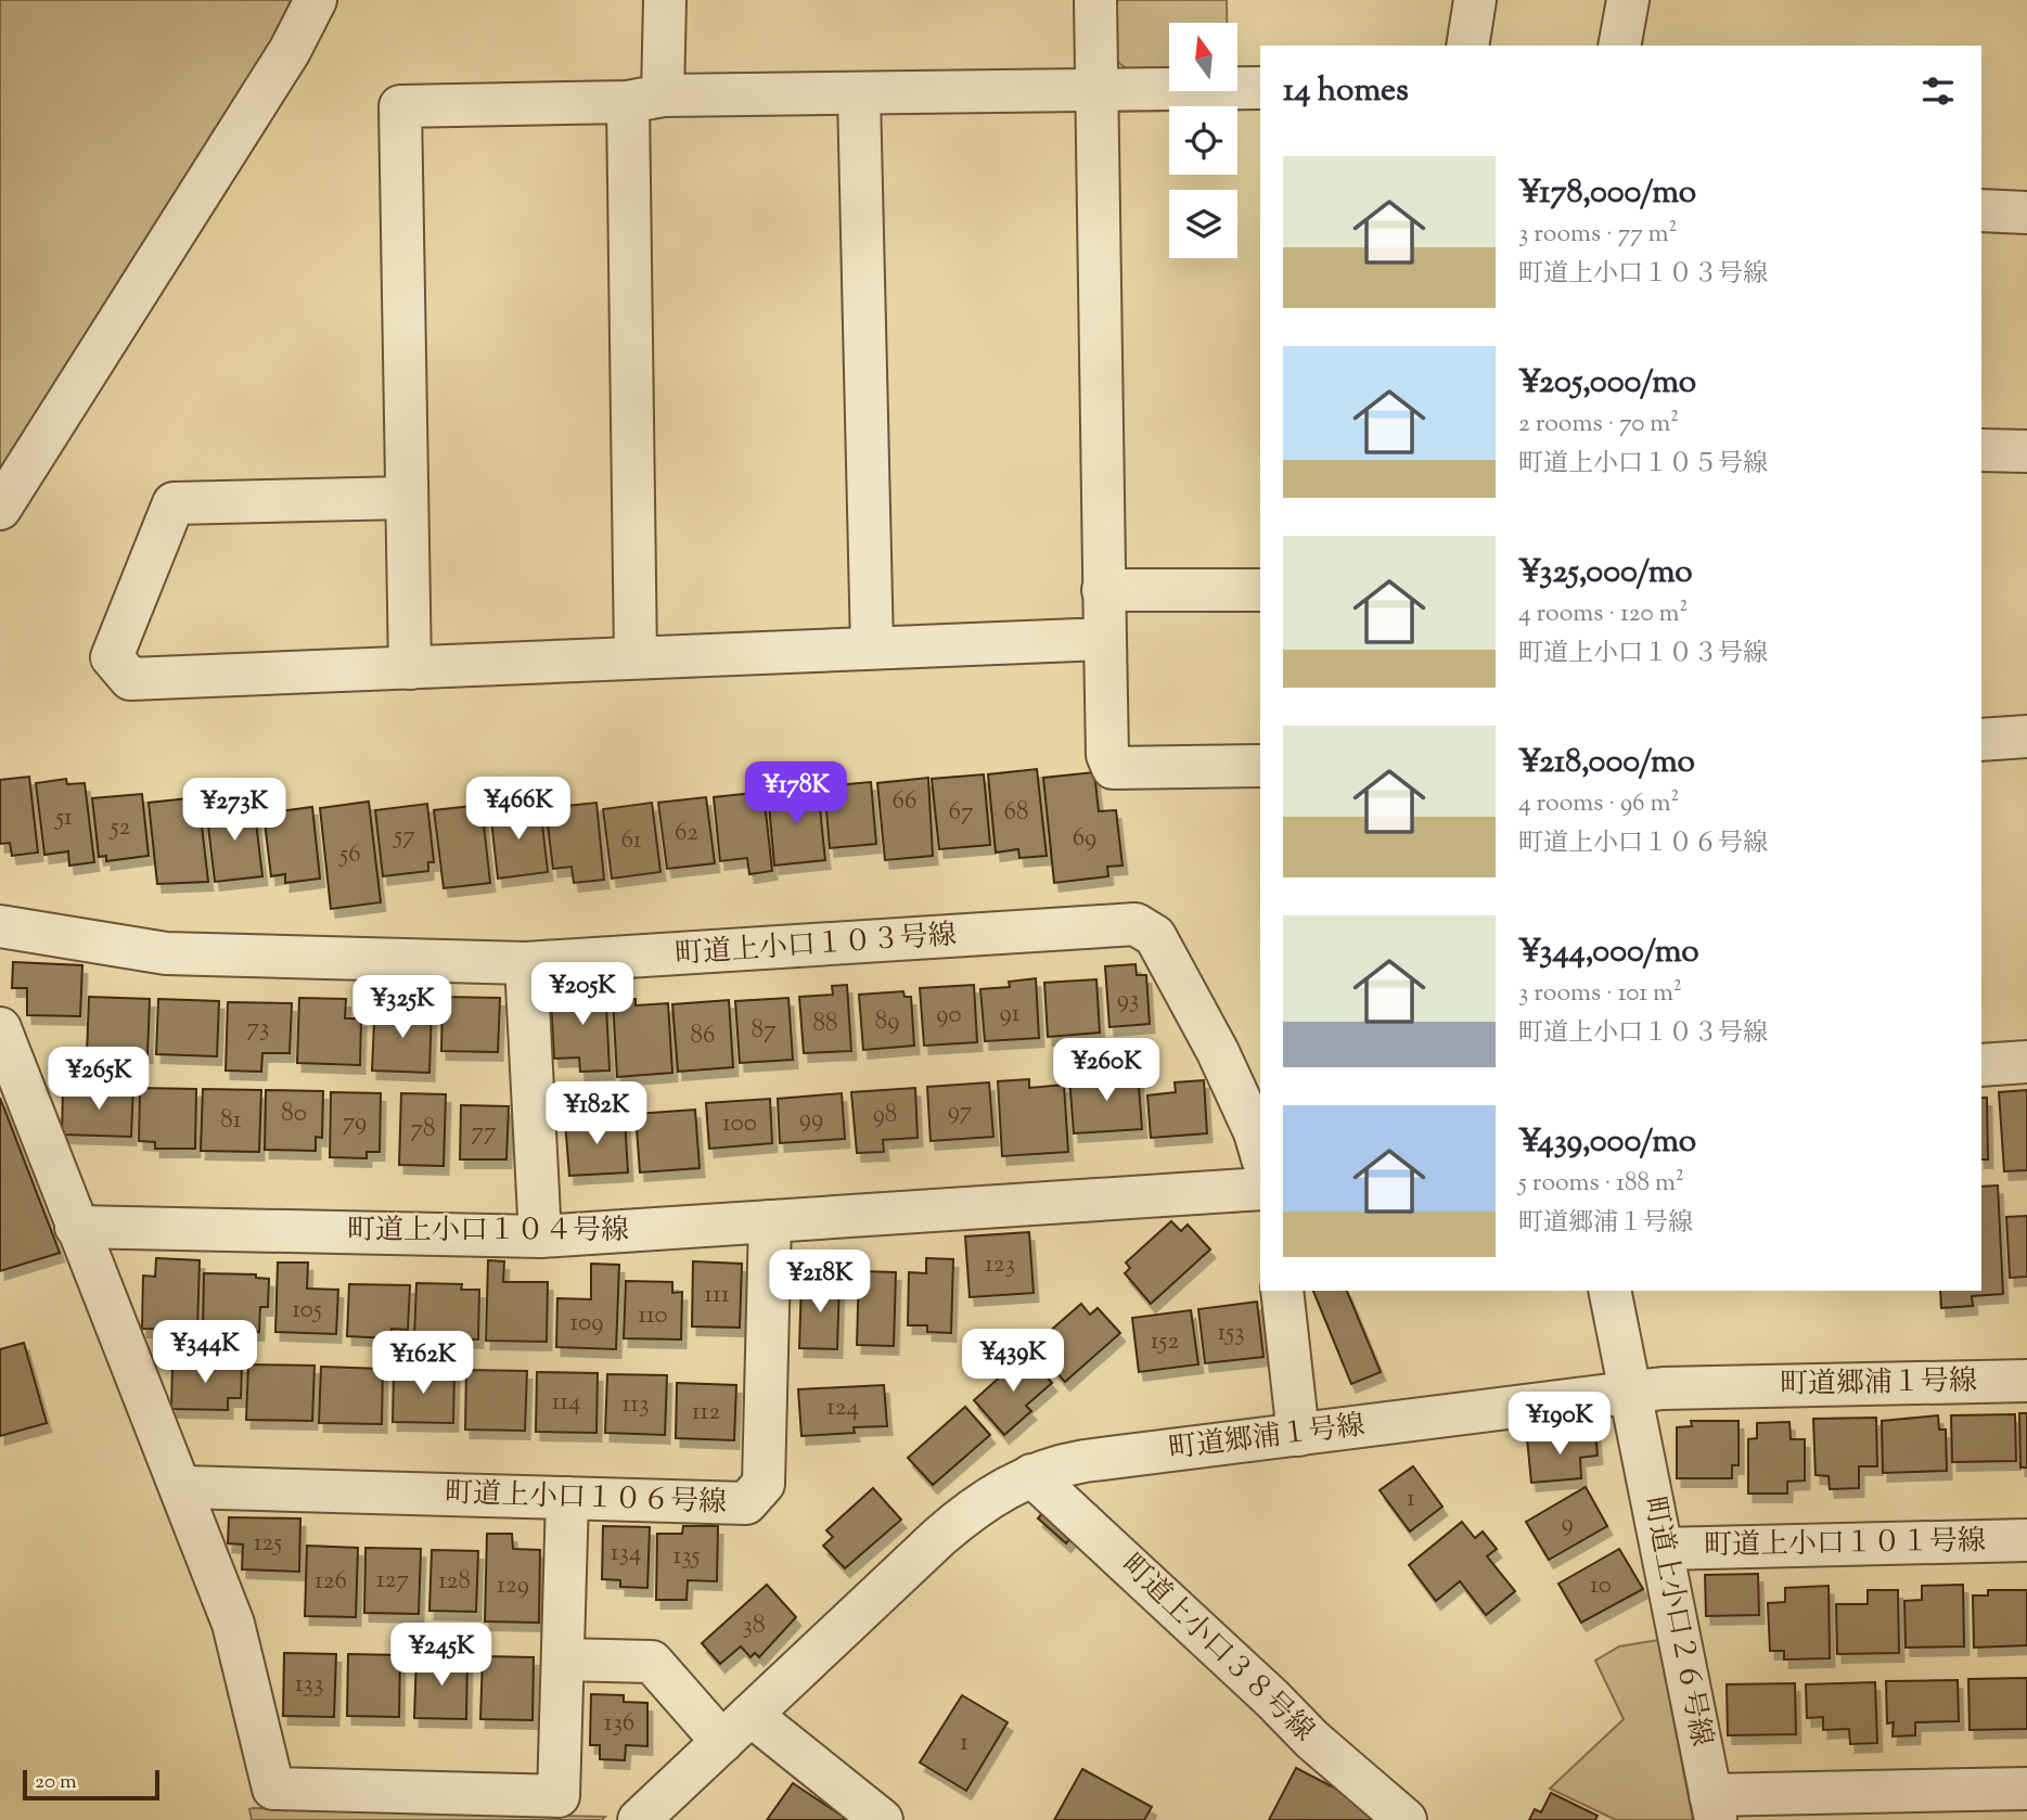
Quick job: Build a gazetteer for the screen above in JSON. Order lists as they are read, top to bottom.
{
  "streets": {
    "street": [
      "町道上小口１０３号線",
      "町道上小口１０４号線",
      "町道郷浦１号線",
      "町道上小口１０６号線",
      "町道上小口１０１号線",
      "町道上小口２６号線",
      "町道上小口３８号線"
    ]
  },
  "crossings": [
    ["町道上小口１０４号線", "町道上小口１０６号線"],
    ["町道郷浦１号線", "町道上小口２６号線"],
    ["町道郷浦１号線", "町道上小口３８号線"],
    ["町道上小口１０１号線", "町道上小口２６号線"]
  ],
  "house_numbers": [
    "66",
    "67",
    "68",
    "51",
    "52",
    "62",
    "57",
    "69",
    "61",
    "56",
    "93",
    "91",
    "90",
    "89",
    "88",
    "73",
    "87",
    "86",
    "97",
    "80",
    "98",
    "99",
    "81",
    "79",
    "100",
    "78",
    "77",
    "123",
    "111",
    "105",
    "110",
    "109",
    "153",
    "152",
    "114",
    "113",
    "124",
    "112",
    "1",
    "9",
    "125",
    "134",
    "135",
    "127",
    "126",
    "128",
    "129",
    "10",
    "38",
    "133",
    "136",
    "1"
  ],
  "scale_bar": "20 m",
  "north": "top",
  "page": {
    "heading": "14 homes",
    "list": [
      {
        "name": "¥178,000/mo",
        "note": "3 rooms · 77 m² · 町道上小口１０３号線"
      },
      {
        "name": "¥205,000/mo",
        "note": "2 rooms · 70 m² · 町道上小口１０５号線"
      },
      {
        "name": "¥325,000/mo",
        "note": "4 rooms · 120 m² · 町道上小口１０３号線"
      },
      {
        "name": "¥218,000/mo",
        "note": "4 rooms · 96 m² · 町道上小口１０６号線"
      },
      {
        "name": "¥344,000/mo",
        "note": "3 rooms · 101 m² · 町道上小口１０３号線"
      },
      {
        "name": "¥439,000/mo",
        "note": "5 rooms · 188 m² · 町道郷浦１号線"
      }
    ],
    "price": [
      "¥178K",
      "¥466K",
      "¥273K",
      "¥205K",
      "¥325K",
      "¥260K",
      "¥265K",
      "¥182K",
      "¥218K",
      "¥344K",
      "¥439K",
      "¥162K",
      "¥190K",
      "¥245K"
    ],
    "scale": "20 m"
  }
}
